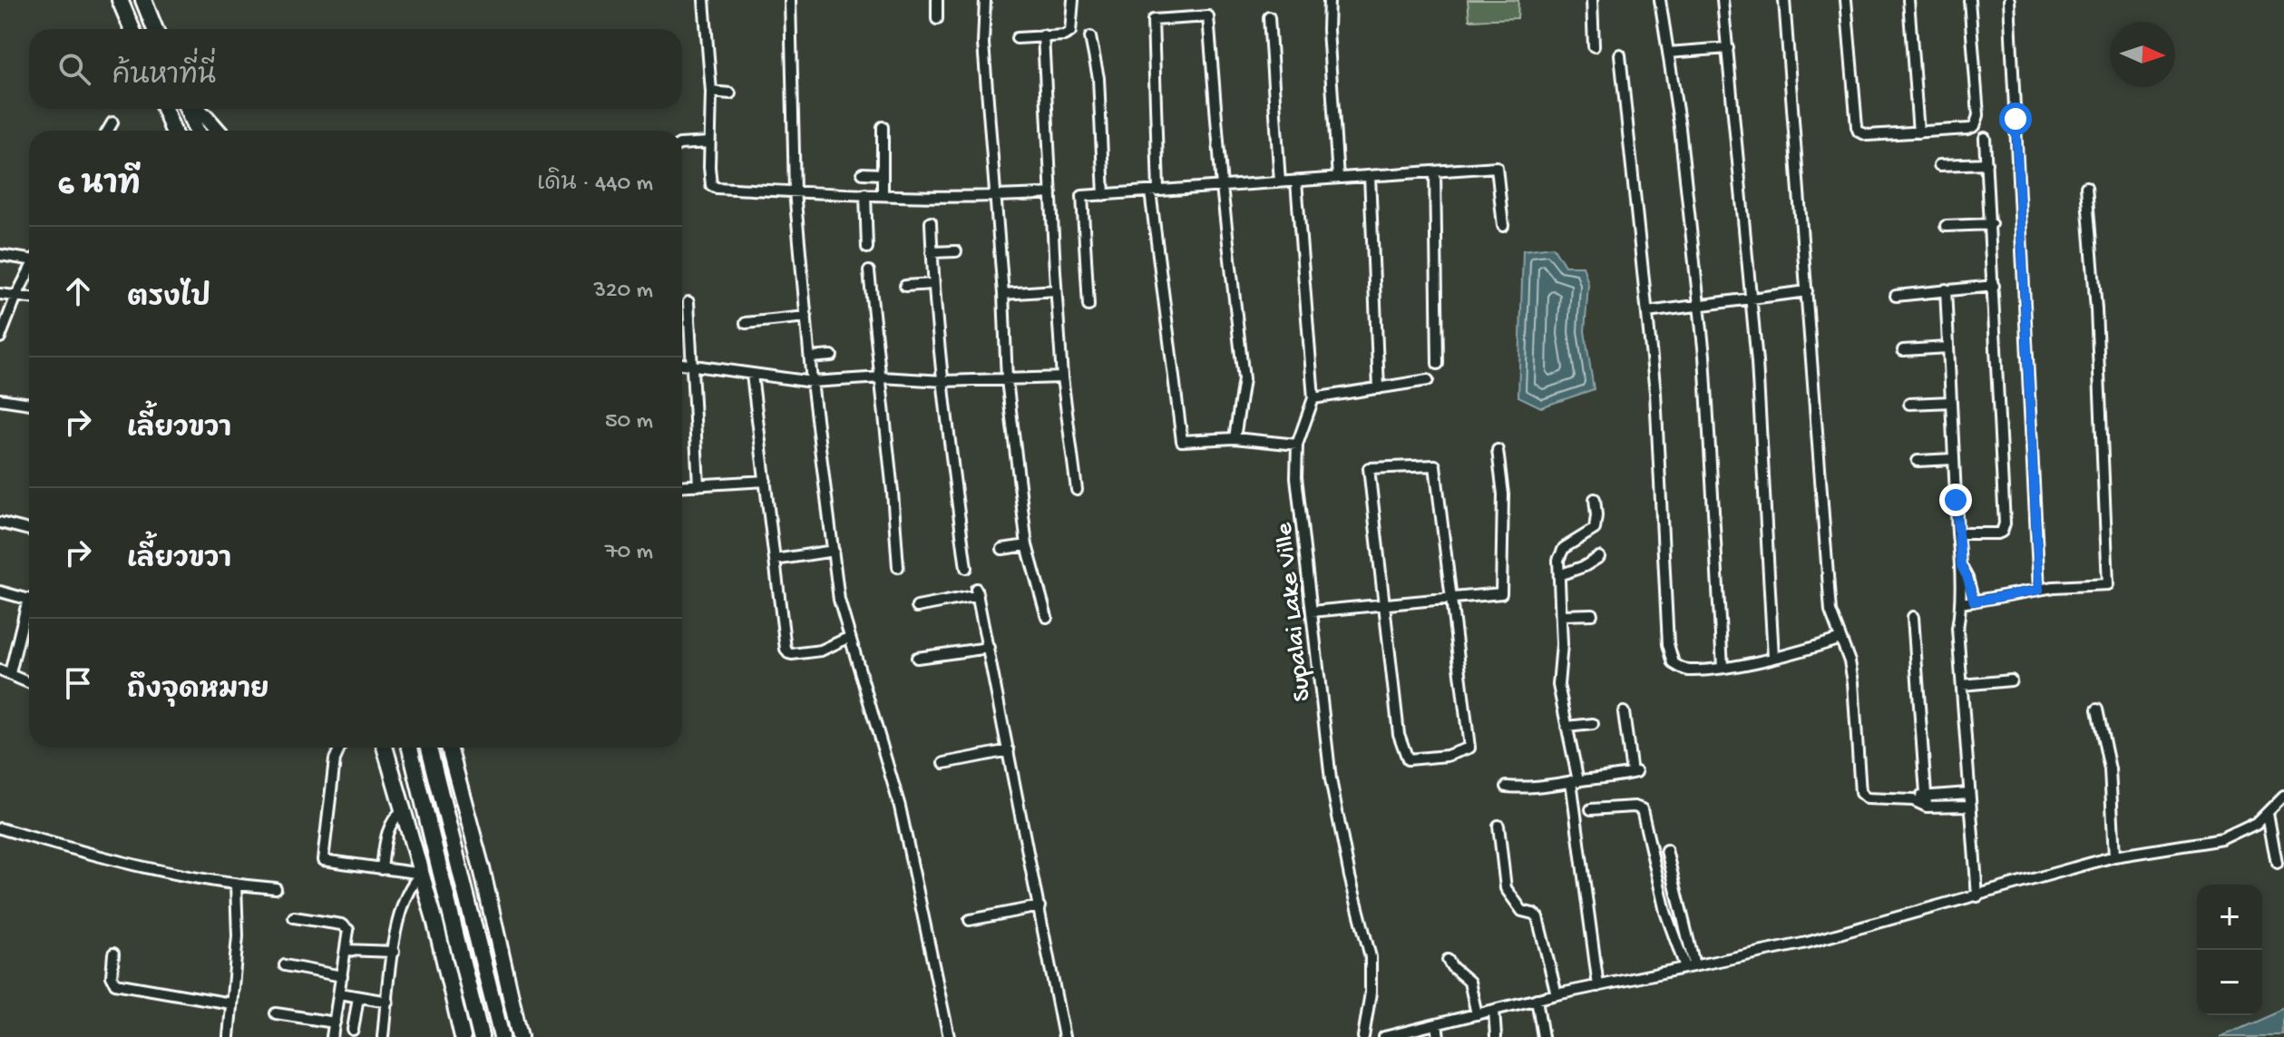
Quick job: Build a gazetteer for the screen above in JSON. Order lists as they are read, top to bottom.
{
  "streets": {
    "street": ["Supalai Lake Ville"]
  },
  "north": "right",
  "page": {
    "search": "ค้นหาที่นี่",
    "heading": ["6 นาที", "เดิน · 440 m"],
    "list": [
      ["ตรงไป", "320 m"],
      ["เลี้ยวขวา", "50 m"],
      ["เลี้ยวขวา", "70 m"],
      "ถึงจุดหมาย"
    ],
    "map_buttons": ["+", "−"]
  }
}
